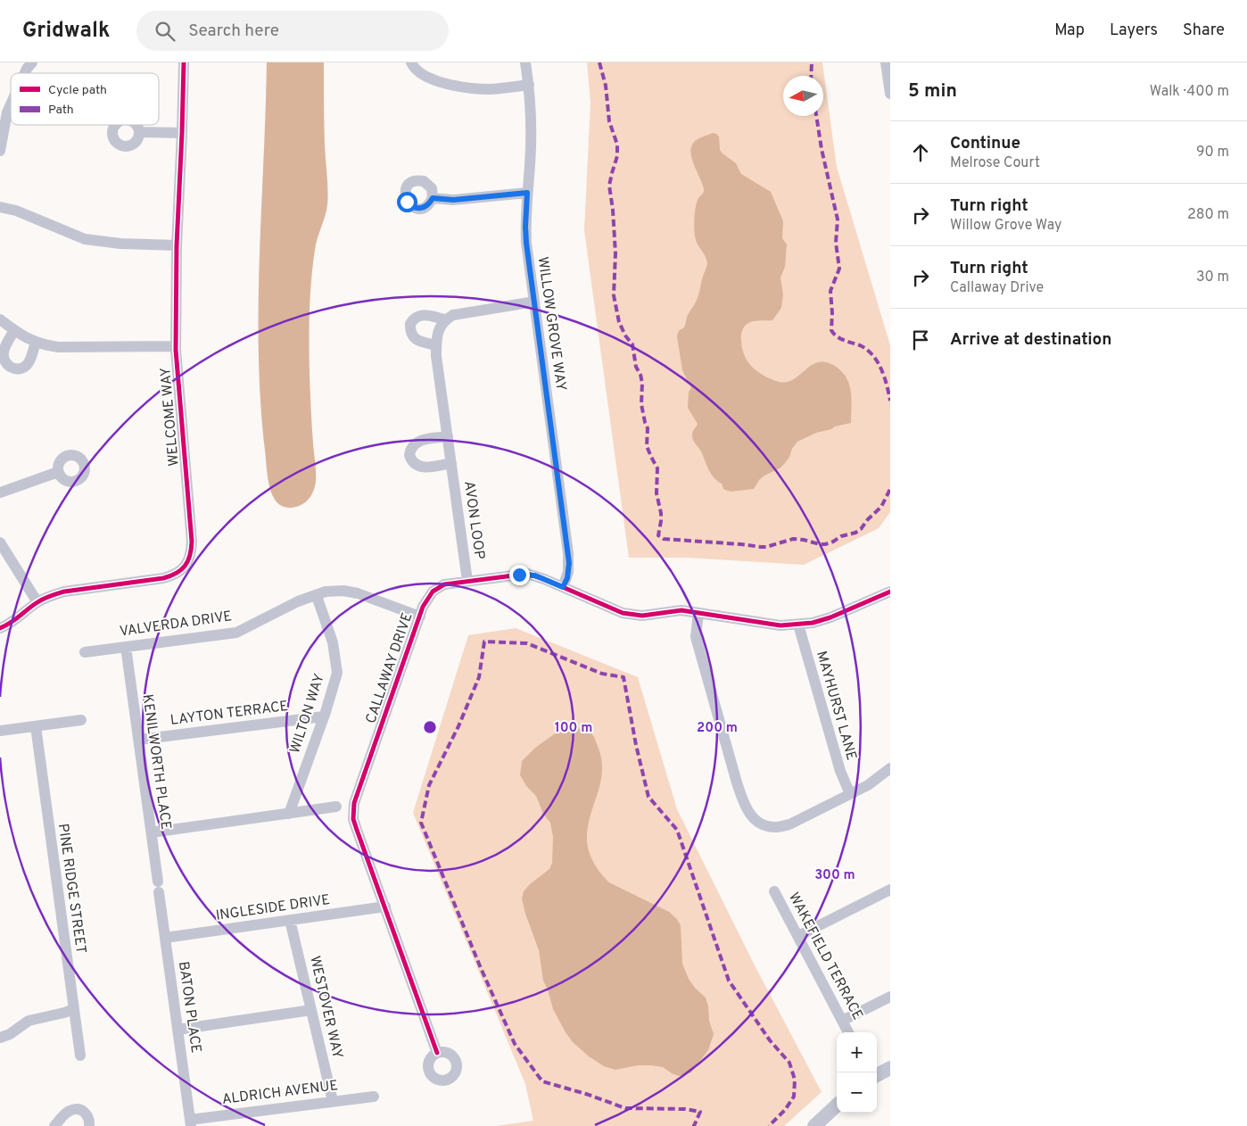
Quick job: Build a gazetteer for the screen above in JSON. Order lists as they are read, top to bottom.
{
  "streets": {
    "street": [
      "WILLOW GROVE WAY",
      "WELCOME WAY",
      "AVON LOOP",
      "VALVERDA DRIVE",
      "CALLAWAY DRIVE",
      "MAYHURST LANE",
      "LAYTON TERRACE",
      "WILTON WAY",
      "KENILWORTH PLACE",
      "PINE RIDGE STREET",
      "INGLESIDE DRIVE",
      "WAKEFIELD TERRACE",
      "BATON PLACE",
      "WESTOVER WAY",
      "ALDRICH AVENUE"
    ]
  },
  "crossings": [
    ["WILLOW GROVE WAY", "CALLAWAY DRIVE"],
    ["AVON LOOP", "CALLAWAY DRIVE"],
    ["VALVERDA DRIVE", "CALLAWAY DRIVE"],
    ["VALVERDA DRIVE", "WILTON WAY"],
    ["VALVERDA DRIVE", "KENILWORTH PLACE"],
    ["CALLAWAY DRIVE", "MAYHURST LANE"],
    ["CALLAWAY DRIVE", "INGLESIDE DRIVE"],
    ["LAYTON TERRACE", "WILTON WAY"],
    ["LAYTON TERRACE", "KENILWORTH PLACE"],
    ["KENILWORTH PLACE", "BATON PLACE"],
    ["INGLESIDE DRIVE", "BATON PLACE"],
    ["INGLESIDE DRIVE", "WESTOVER WAY"],
    ["BATON PLACE", "ALDRICH AVENUE"],
    ["WESTOVER WAY", "ALDRICH AVENUE"]
  ],
  "legend": ["Cycle path", "Path"],
  "north": "left",
  "page": {
    "header": "Gridwalk",
    "search": "Search here",
    "nav": ["Map", "Layers", "Share"],
    "heading": ["5 min", "Walk · 400 m"],
    "list": [
      ["Continue", "Melrose Court", "90 m"],
      ["Turn right", "Willow Grove Way", "280 m"],
      ["Turn right", "Callaway Drive", "30 m"],
      "Arrive at destination"
    ],
    "map_buttons": ["+", "−"]
  },
  "rings": ["100 m", "200 m", "300 m"]
}
